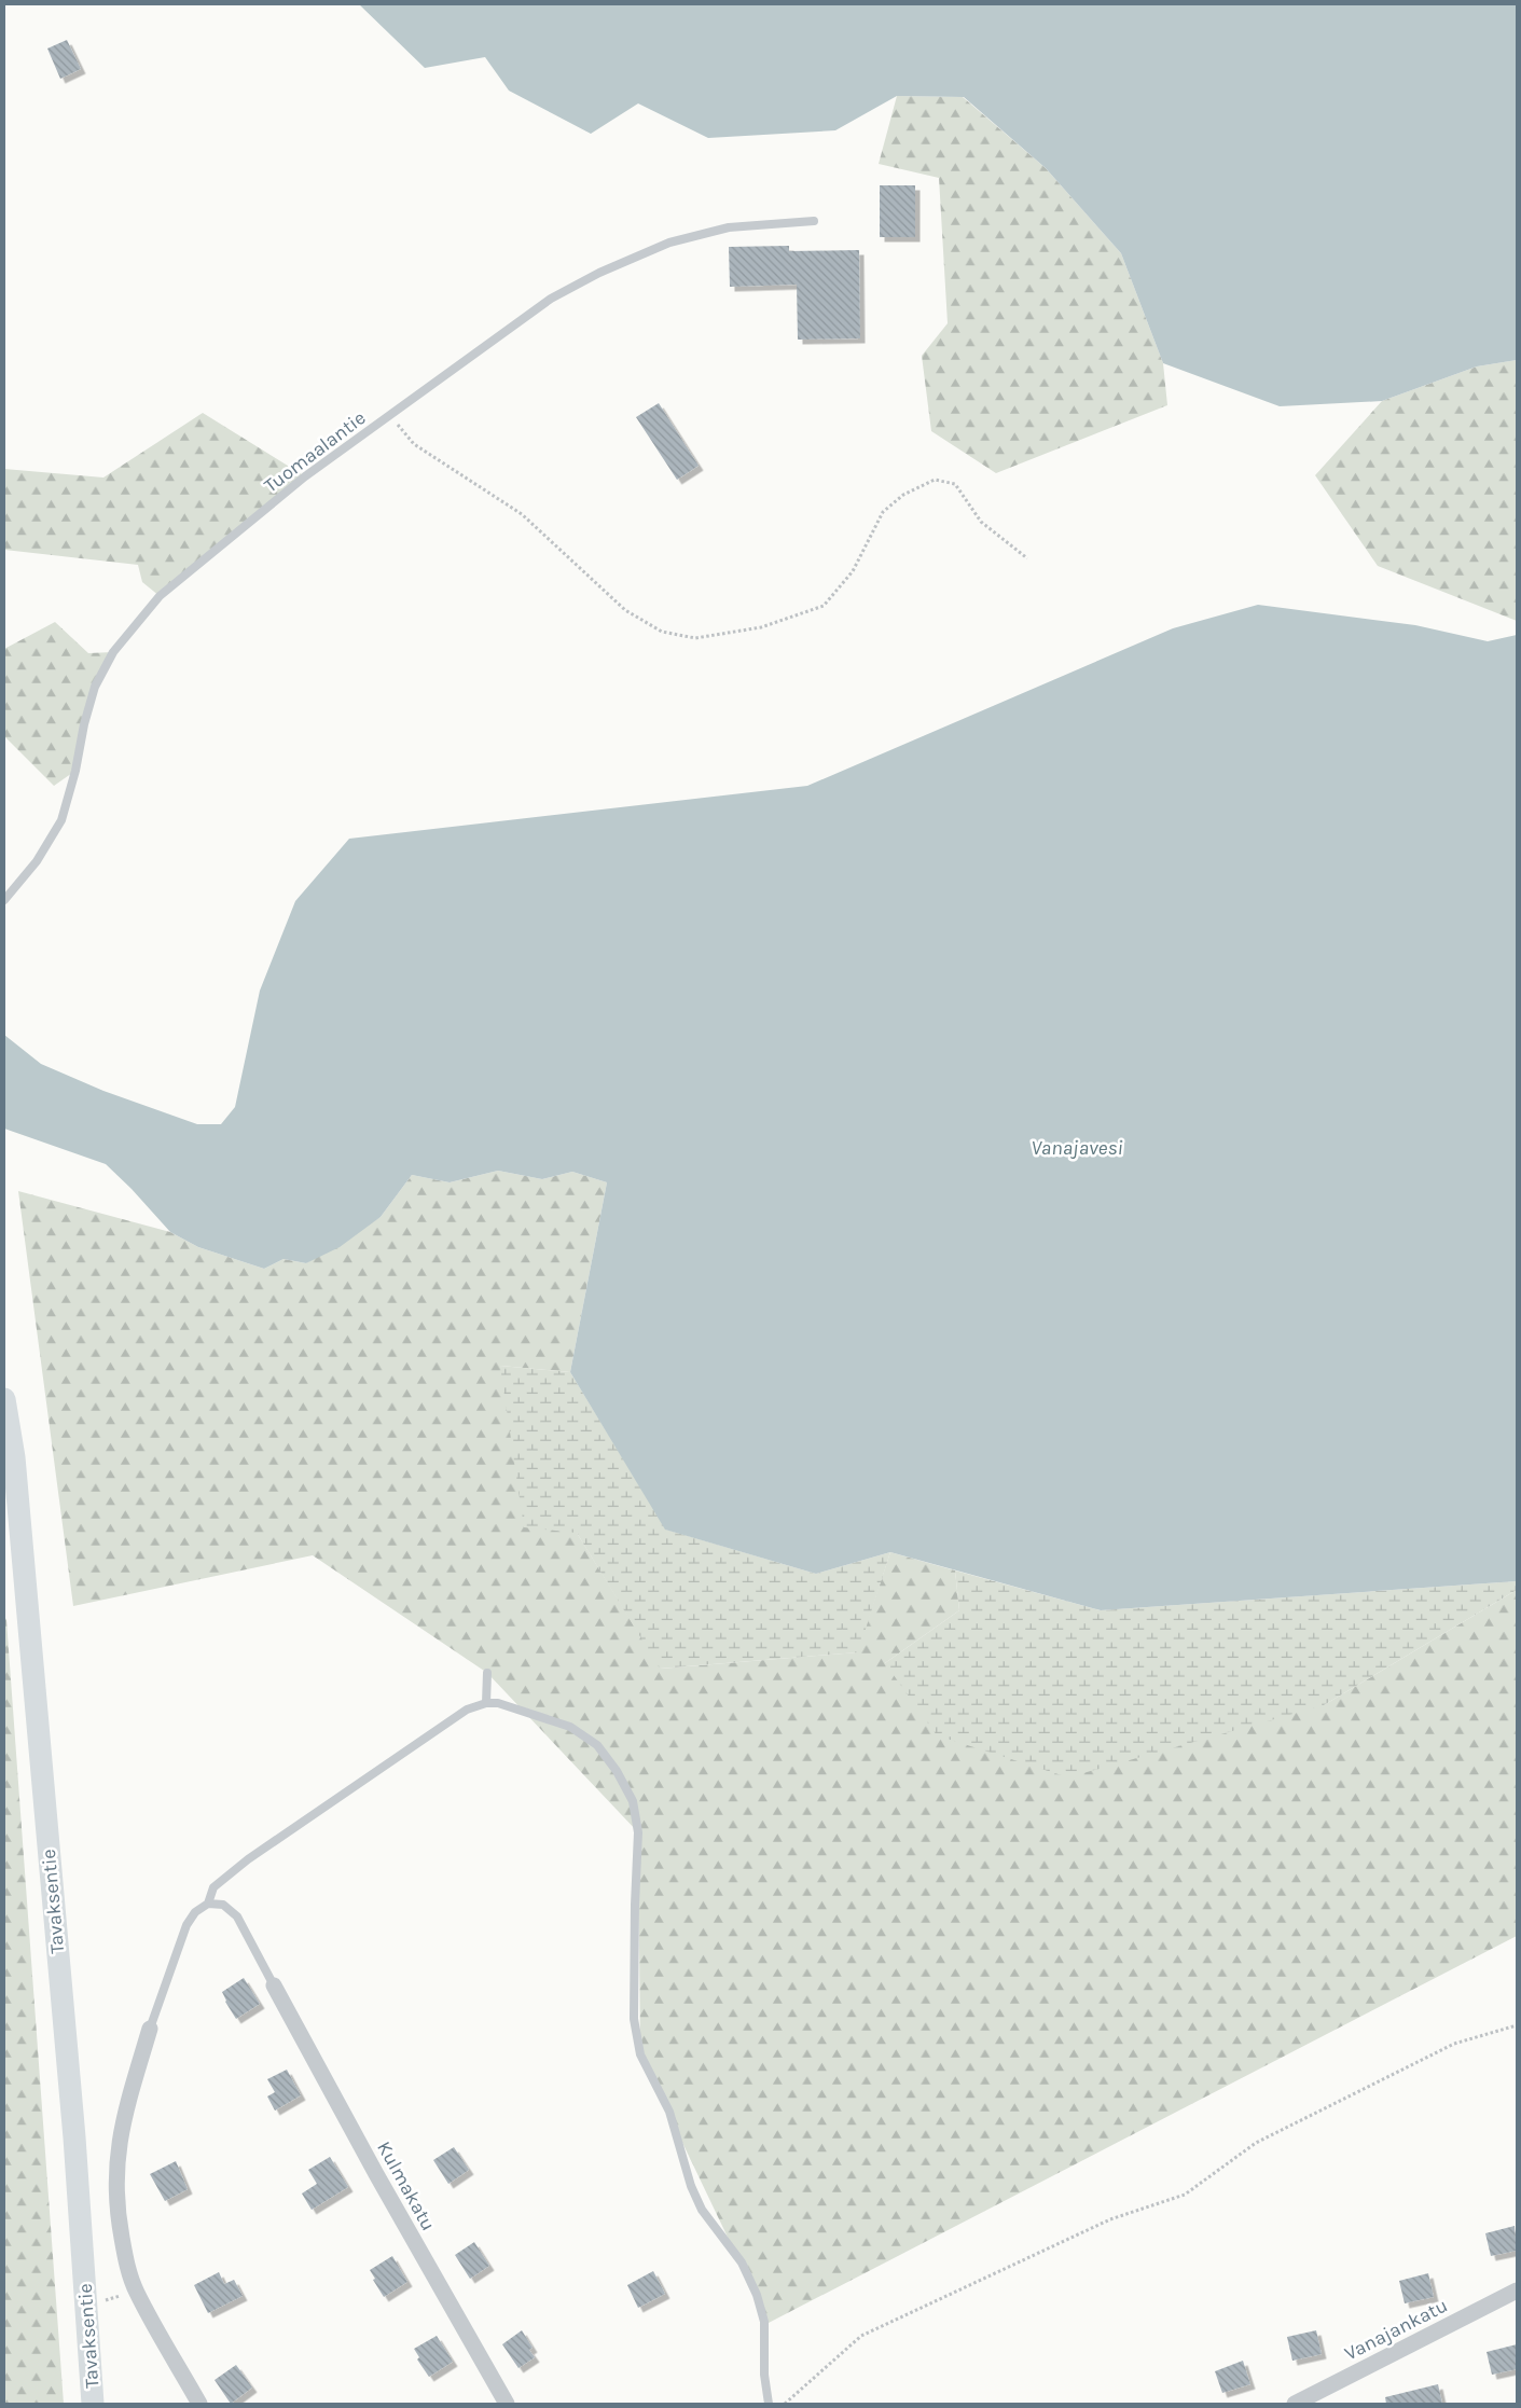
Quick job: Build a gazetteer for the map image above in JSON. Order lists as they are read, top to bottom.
{
  "streets": {
    "main road": ["Tavaksentie"],
    "street": ["Kulmakatu", "Vanajankatu"],
    "lane": ["Tuomaalantie"]
  },
  "water": ["Vanajavesi"]
}
